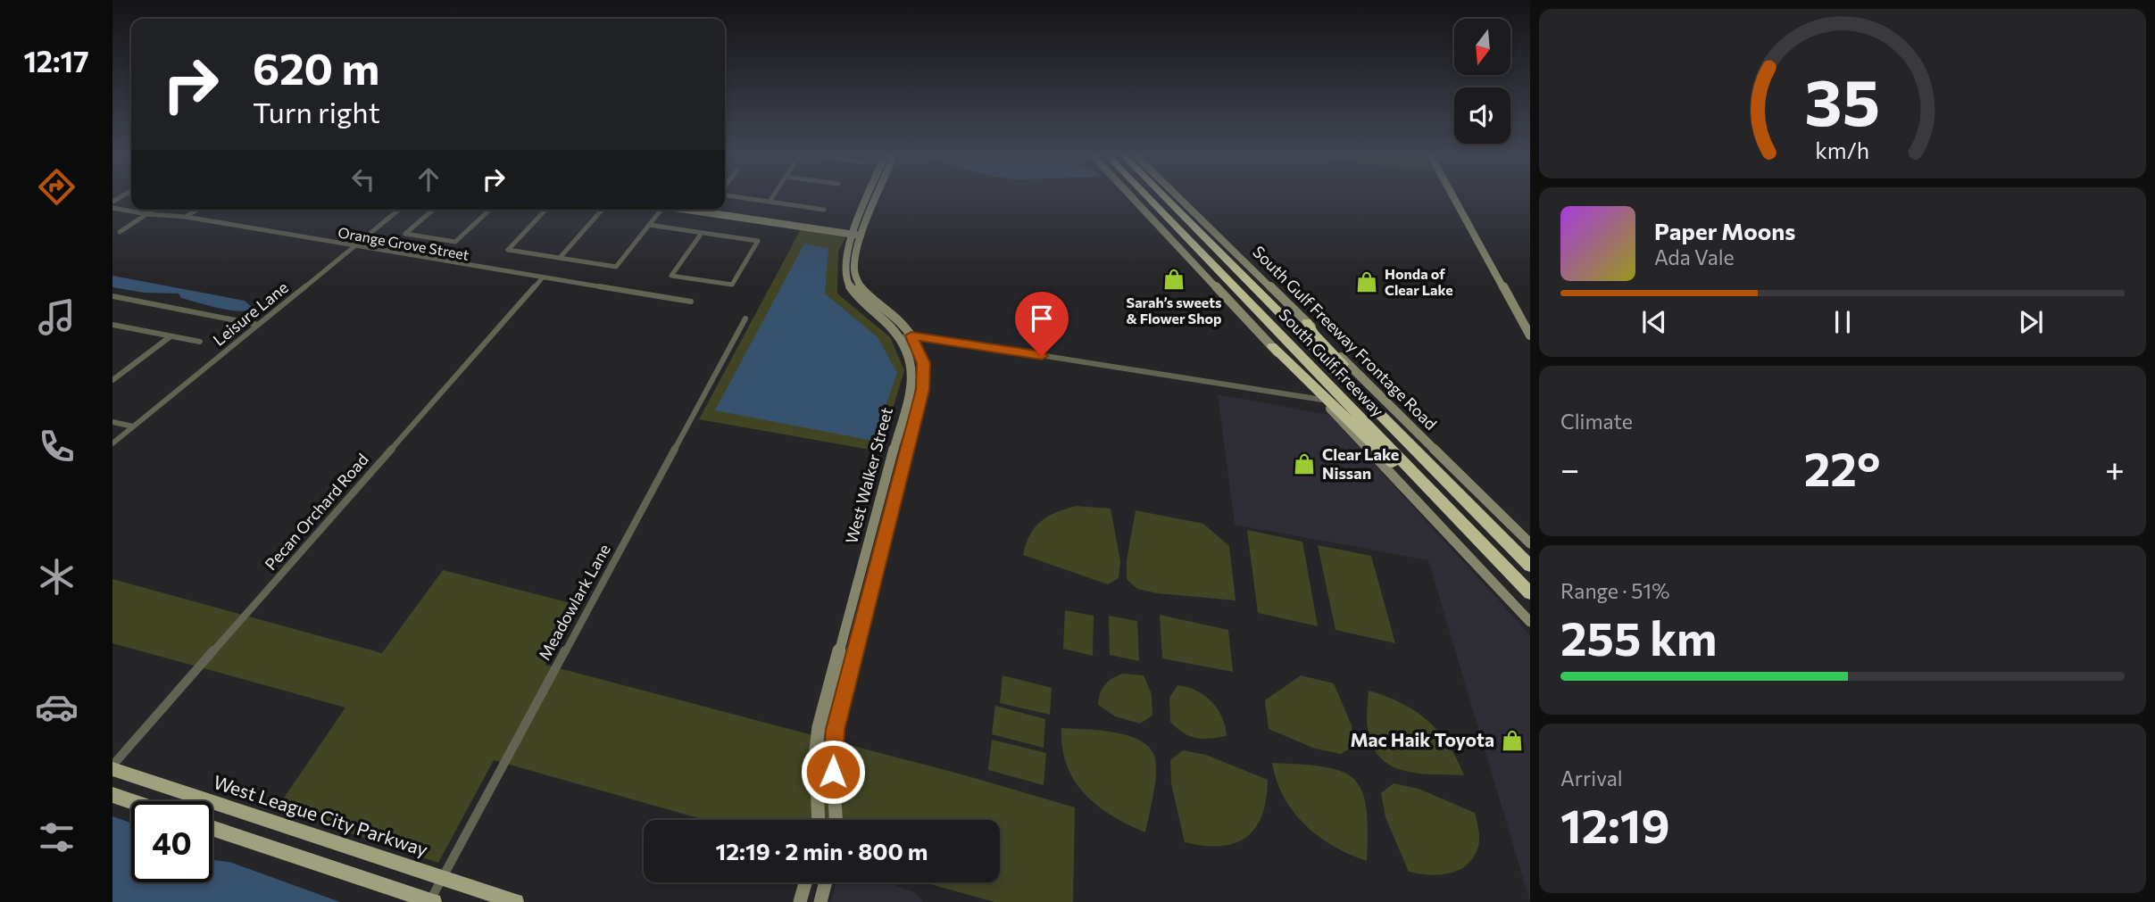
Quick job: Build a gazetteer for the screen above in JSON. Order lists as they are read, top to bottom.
{
  "streets": {
    "highway": ["South Gulf Freeway"],
    "main road": ["West League City Parkway"],
    "street": [
      "Orange Grove Street",
      "Leisure Lane",
      "South Gulf Freeway Frontage Road",
      "West Walker Street",
      "Pecan Orchard Road",
      "Meadowlark Lane"
    ]
  },
  "crossings": [
    ["Orange Grove Street", "Leisure Lane"],
    ["Orange Grove Street", "Pecan Orchard Road"],
    ["Pecan Orchard Road", "West League City Parkway"],
    ["Meadowlark Lane", "West League City Parkway"]
  ],
  "places": {
    "shop": [
      "Sarah’s sweets & Flower Shop",
      "Honda of Clear Lake",
      "Clear Lake Nissan",
      "Mac Haik Toyota"
    ]
  },
  "north": "bottom",
  "page": {
    "tabs": "12:17",
    "turn": ["620 m", "Turn right"],
    "song": ["Paper Moons", "Ada Vale"],
    "tile": [
      "Climate",
      ["Range · 51%", "255 km"],
      ["Arrival", "12:19"]
    ],
    "heat": ["−", "22°", "+"],
    "limit": "40",
    "trip": "12:19 · 2 min · 800 m",
    "gauge": ["35", "km/h"]
  }
}
